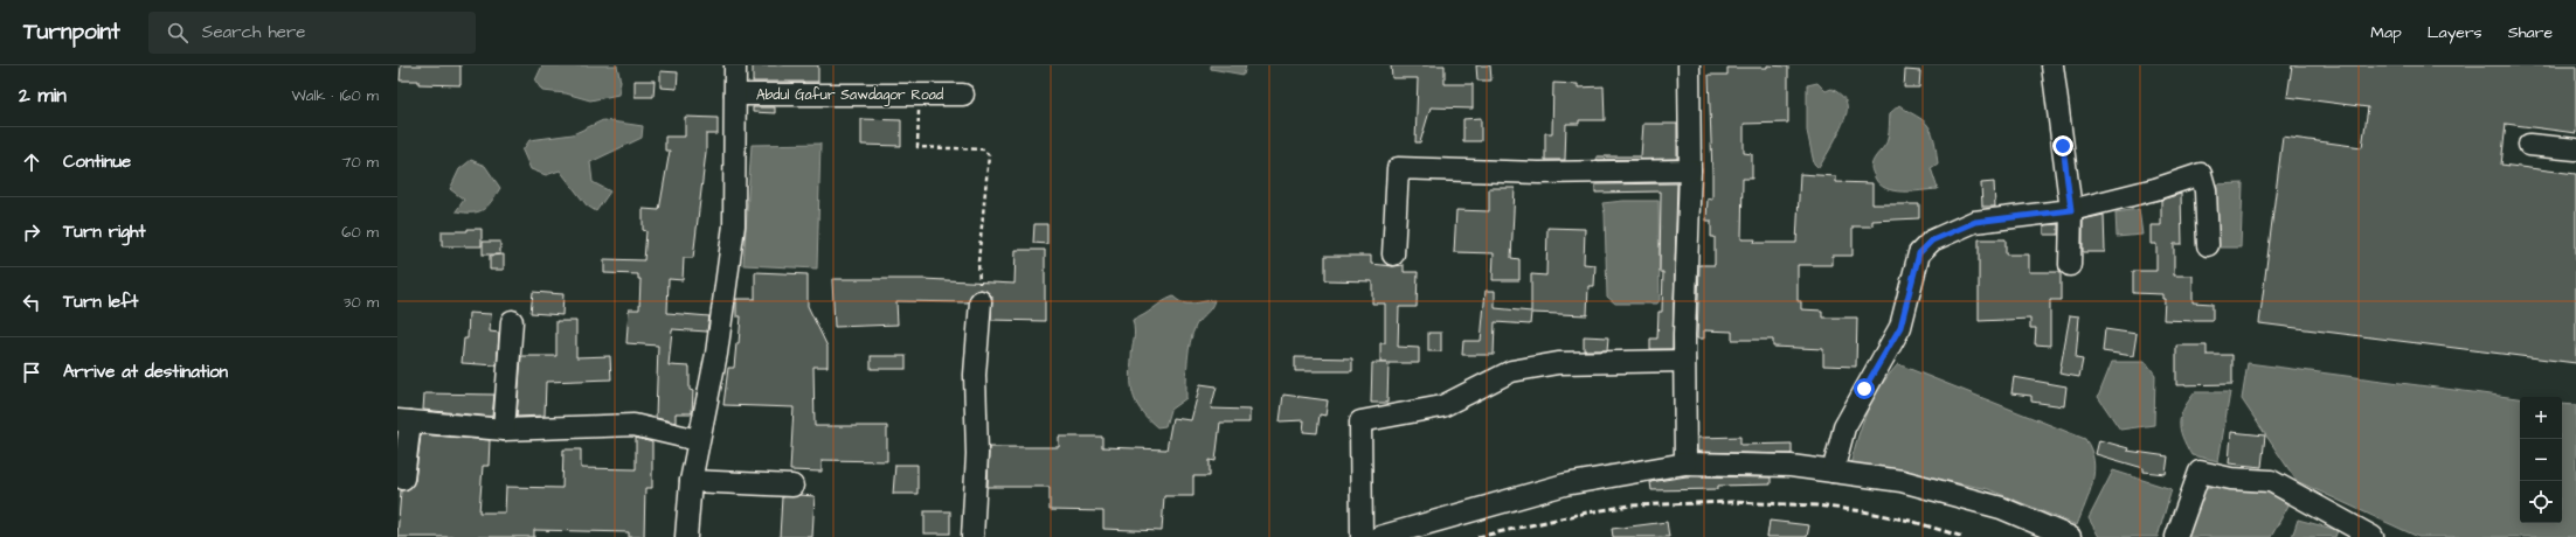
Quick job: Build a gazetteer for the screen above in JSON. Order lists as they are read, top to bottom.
{
  "streets": {
    "street": ["Abdul Gafur Sawdagor Road"]
  },
  "page": {
    "header": "Turnpoint",
    "search": "Search here",
    "nav": ["Map", "Layers", "Share"],
    "heading": ["2 min", "Walk · 160 m"],
    "list": [
      ["Continue", "70 m"],
      ["Turn right", "60 m"],
      ["Turn left", "30 m"],
      "Arrive at destination"
    ],
    "map_buttons": ["+", "−"]
  }
}
